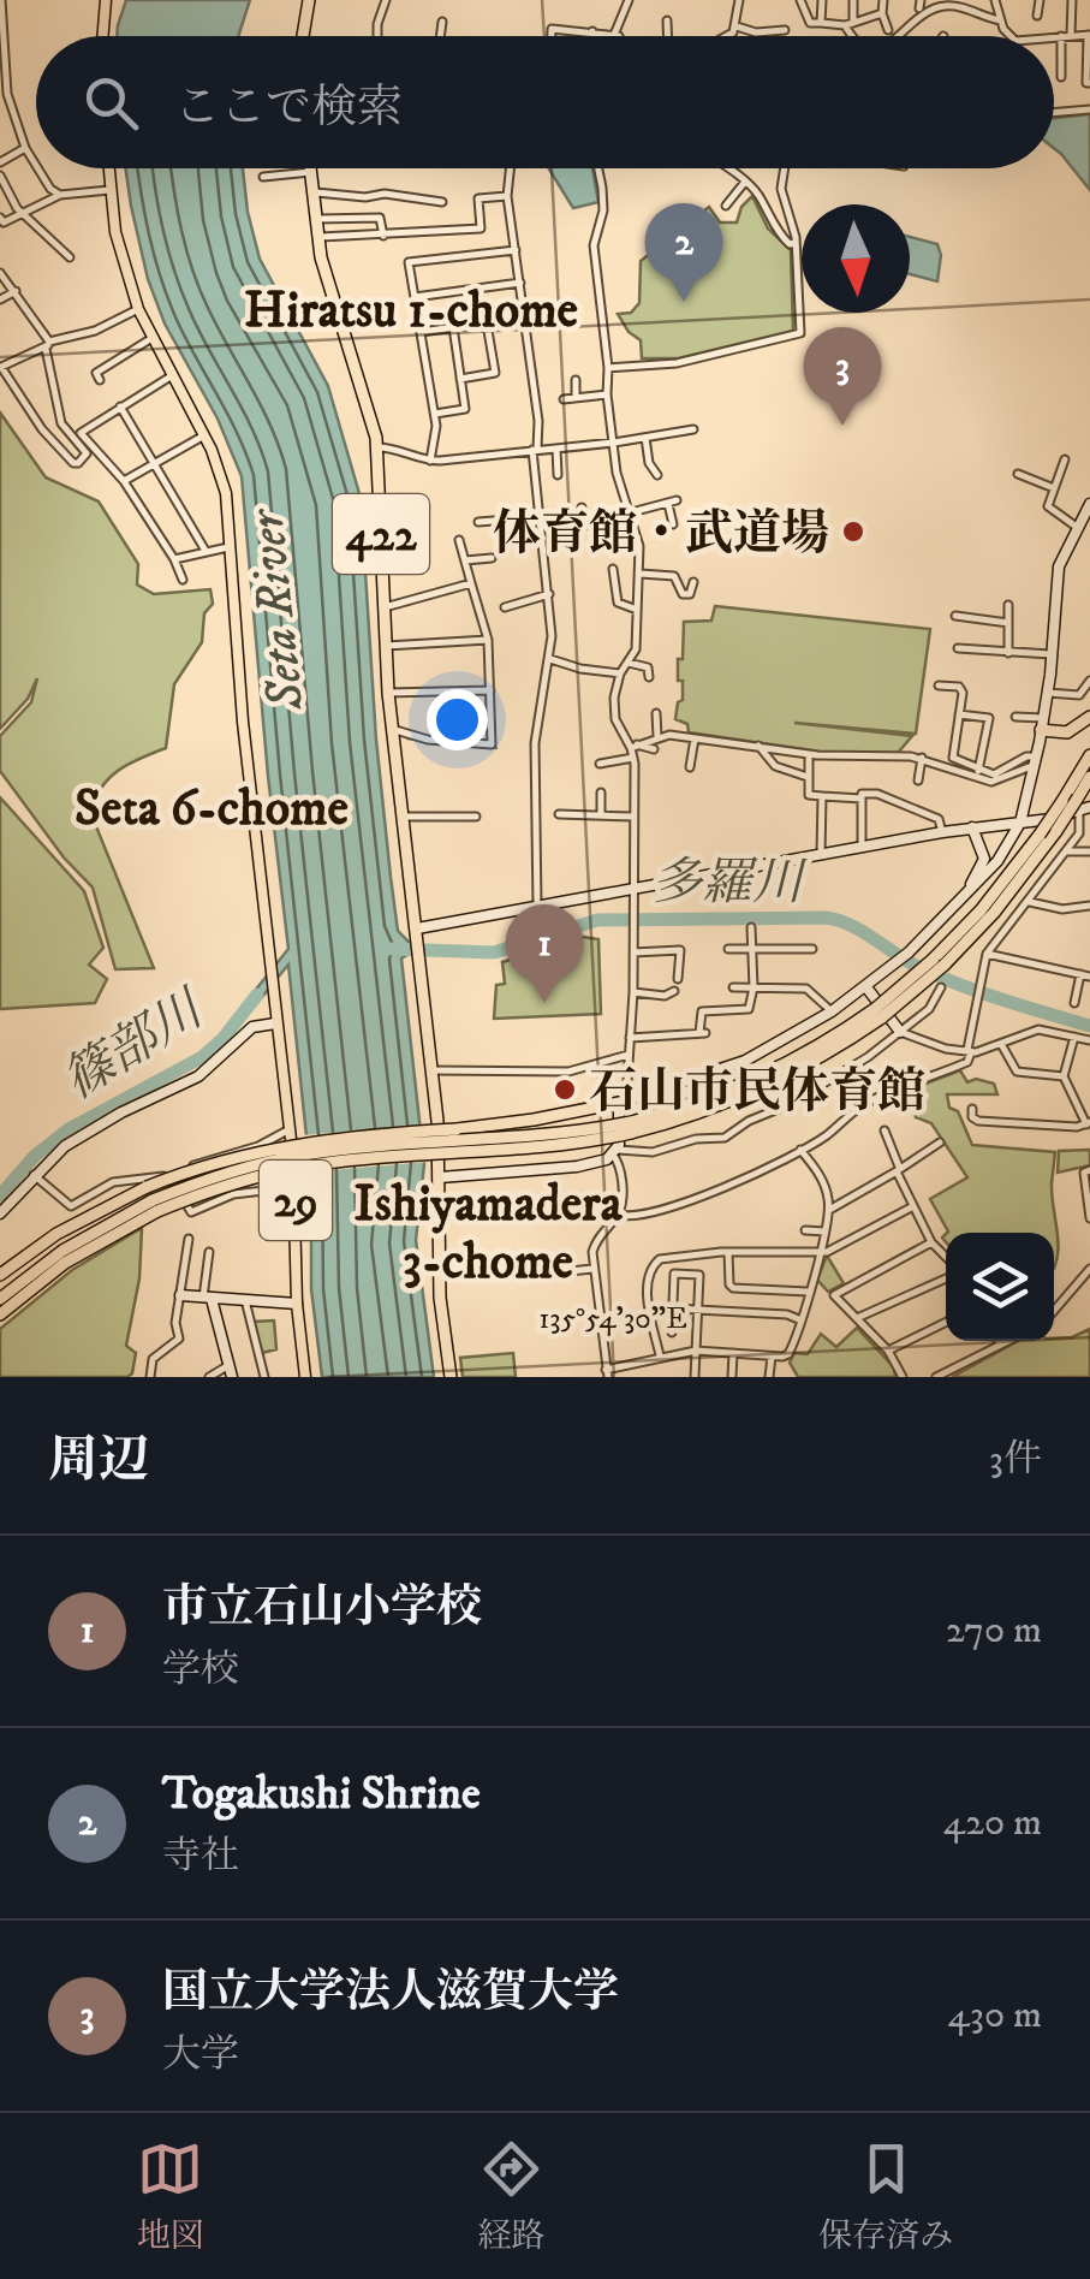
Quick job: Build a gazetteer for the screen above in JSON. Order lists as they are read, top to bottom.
{
  "streets": {
    "highway": ["422"],
    "main road": ["29"]
  },
  "districts": ["Hiratsu 1-chome", "Seta 6-chome", "Ishiyamadera 3-chome"],
  "water": ["Seta River", "多羅川", "篠部川"],
  "places": ["体育館・武道場", "石山市民体育館"],
  "north": "bottom",
  "page": {
    "search": "ここで検索",
    "pins": ["2", "3", "1"],
    "heading": ["周辺", "3件"],
    "list": [
      {
        "mark": "1",
        "name": "市立石山小学校",
        "note": "学校",
        "value": "270 m"
      },
      {
        "mark": "2",
        "name": "Togakushi Shrine",
        "note": "寺社",
        "value": "420 m"
      },
      {
        "mark": "3",
        "name": "国立大学法人滋賀大学",
        "note": "大学",
        "value": "430 m"
      }
    ],
    "nav": ["地図", "経路", "保存済み"]
  },
  "coordinates": ["135°54'30\"E"]
}
